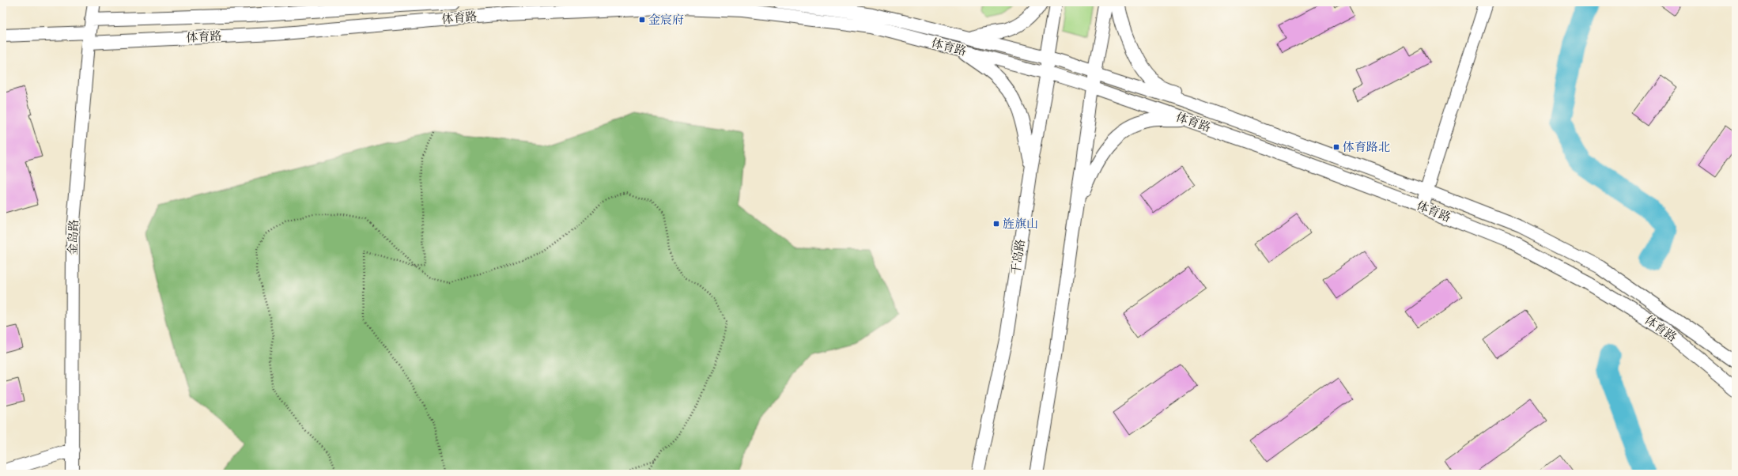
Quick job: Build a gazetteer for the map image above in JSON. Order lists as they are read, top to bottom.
{
  "streets": {
    "street": ["体育路", "金岛路", "千岛路"]
  },
  "crossings": [
    ["体育路", "金岛路"],
    ["体育路", "千岛路"]
  ],
  "places": {
    "transit": ["金宸府", "体育路北", "旌旗山"]
  }
}
